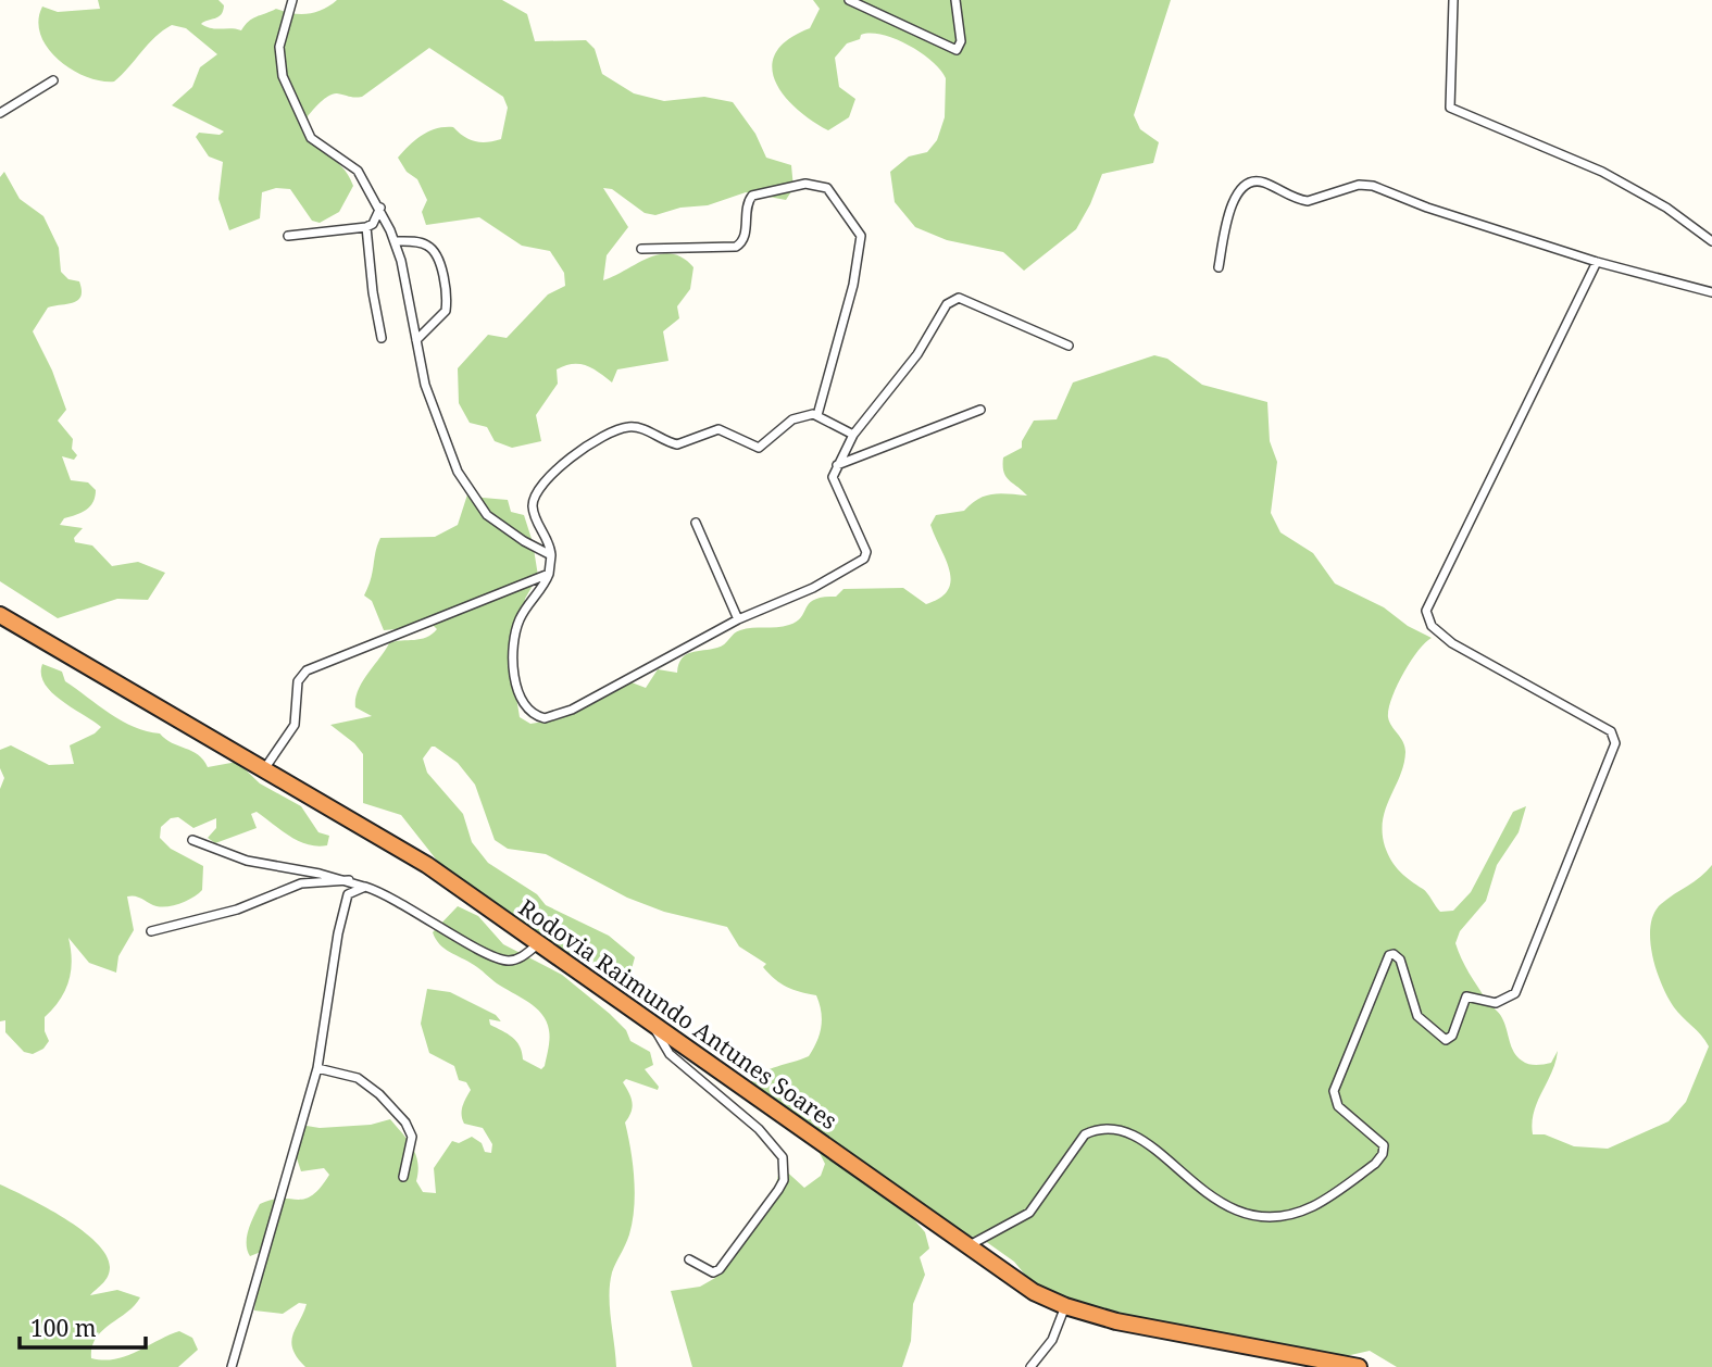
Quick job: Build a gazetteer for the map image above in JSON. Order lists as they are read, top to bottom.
{
  "streets": {
    "highway": ["Rodovia Raimundo Antunes Soares"]
  },
  "scale_bar": "100 m"
}
